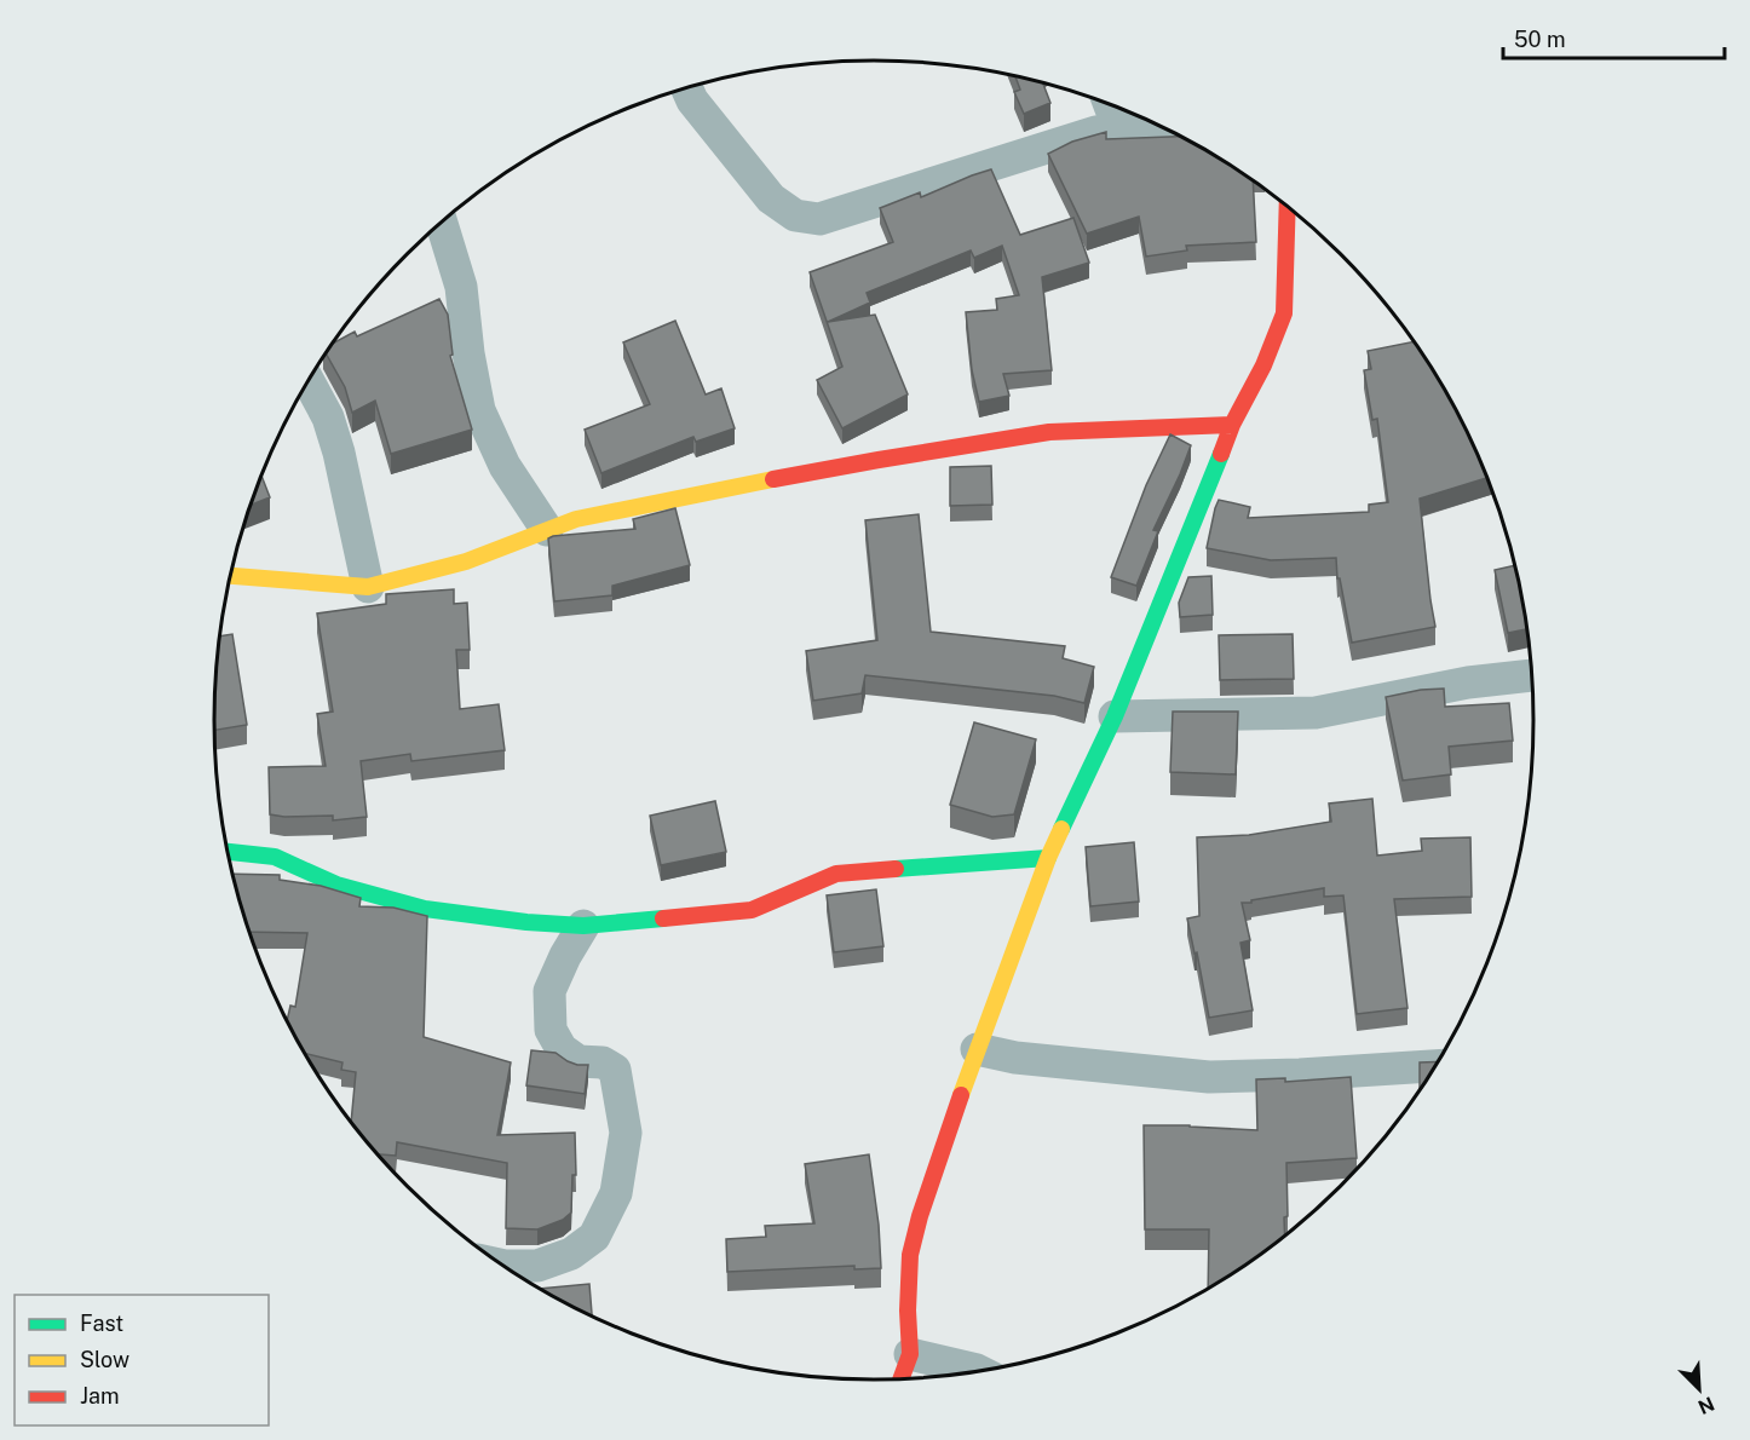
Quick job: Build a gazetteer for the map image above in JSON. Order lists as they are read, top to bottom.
{
  "legend": ["Fast", "Slow", "Jam"],
  "scale_bar": "50 m",
  "north": "bottom right"
}
